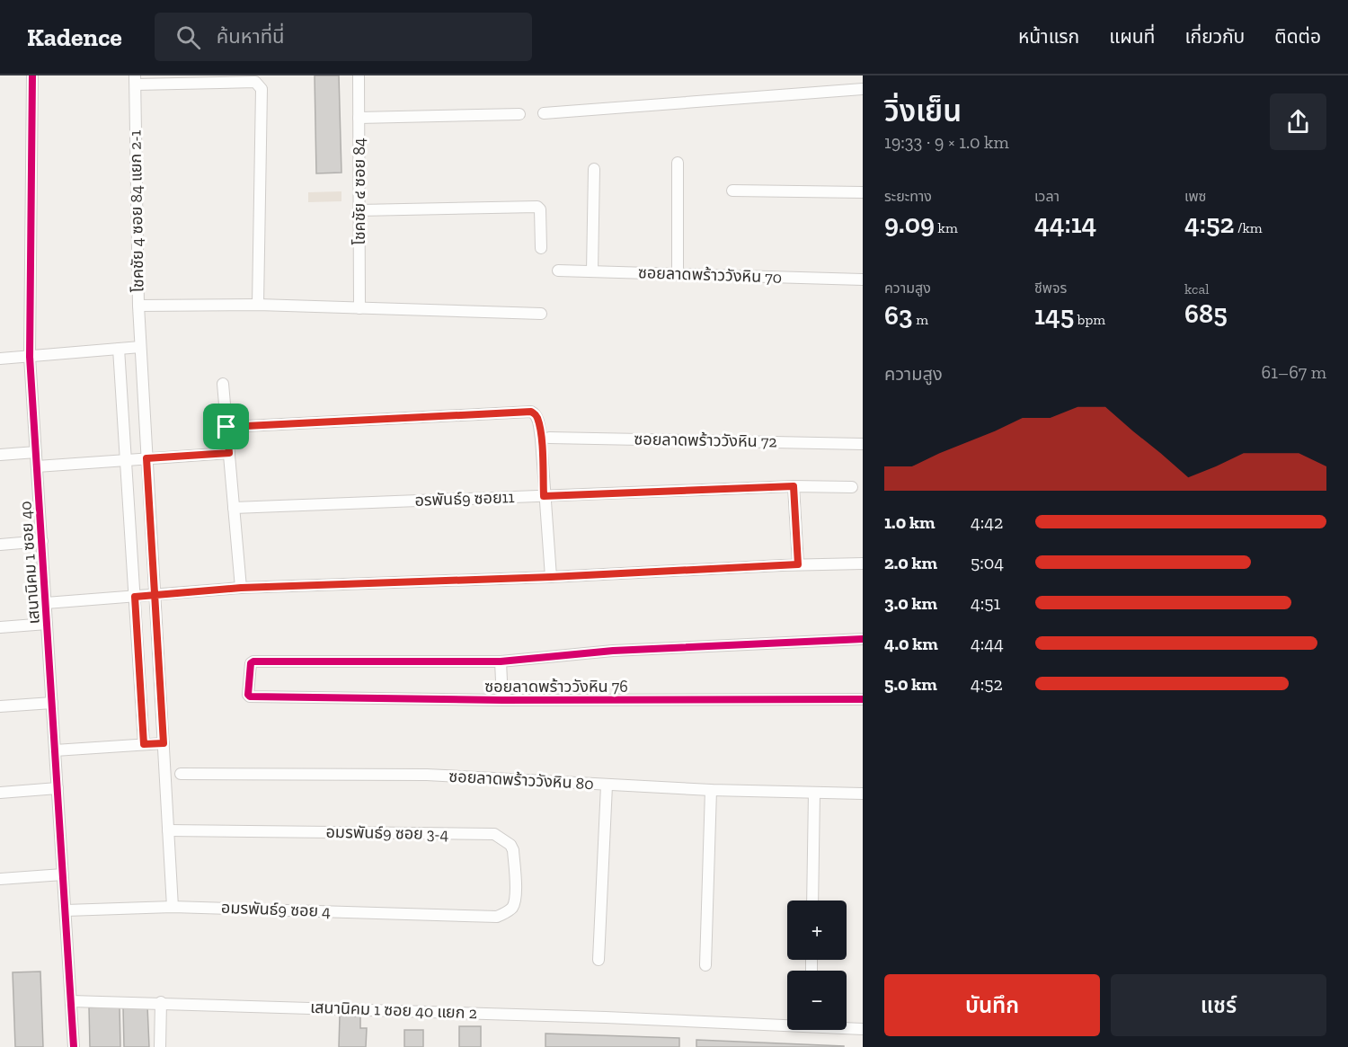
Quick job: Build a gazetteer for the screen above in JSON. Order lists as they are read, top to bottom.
{
  "streets": {
    "street": [
      "โชคชัย ๔ ซอย 84",
      "โชคชัย 4 ซอย 84 แยก 2-1",
      "ซอยลาดพร้าววังหิน 70",
      "ซอยลาดพร้าววังหิน 72",
      "อรพันธ์9 ซอย11",
      "เสนานิคม 1 ซอย 40",
      "ซอยลาดพร้าววังหิน 76",
      "ซอยลาดพร้าววังหิน 80",
      "อมรพันธ์9 ซอย 3-4",
      "อมรพันธ์9 ซอย 4",
      "เสนานิคม 1 ซอย 40 แยก 2"
    ]
  },
  "crossings": [
    ["โชคชัย 4 ซอย 84 แยก 2-1", "อมรพันธ์9 ซอย 3-4"],
    ["โชคชัย 4 ซอย 84 แยก 2-1", "อมรพันธ์9 ซอย 4"],
    ["เสนานิคม 1 ซอย 40", "อมรพันธ์9 ซอย 4"],
    ["เสนานิคม 1 ซอย 40", "เสนานิคม 1 ซอย 40 แยก 2"],
    ["อมรพันธ์9 ซอย 3-4", "อมรพันธ์9 ซอย 4"]
  ],
  "page": {
    "header": "Kadence",
    "search": "ค้นหาที่นี่",
    "nav": [
      "หน้าแรก",
      "แผนที่",
      "เกี่ยวกับ",
      "ติดต่อ"
    ],
    "heading": ["วิ่งเย็น", "19:33 · 9 × 1.0 km"],
    "stats": [
      ["ระยะทาง", "9.09 km"],
      ["เวลา", "44:14"],
      ["เพซ", "4:52 /km"],
      ["ความสูง", "63 m"],
      ["ชีพจร", "145 bpm"],
      ["kcal", "685"]
    ],
    "chart": ["ความสูง", "61–67 m"],
    "list": [
      {
        "name": "1.0 km",
        "note": "4:42"
      },
      {
        "name": "2.0 km",
        "note": "5:04"
      },
      {
        "name": "3.0 km",
        "note": "4:51"
      },
      {
        "name": "4.0 km",
        "note": "4:44"
      },
      {
        "name": "5.0 km",
        "note": "4:52"
      }
    ],
    "map_buttons": ["+", "−"],
    "buttons": ["บันทึก", "แชร์"]
  }
}
